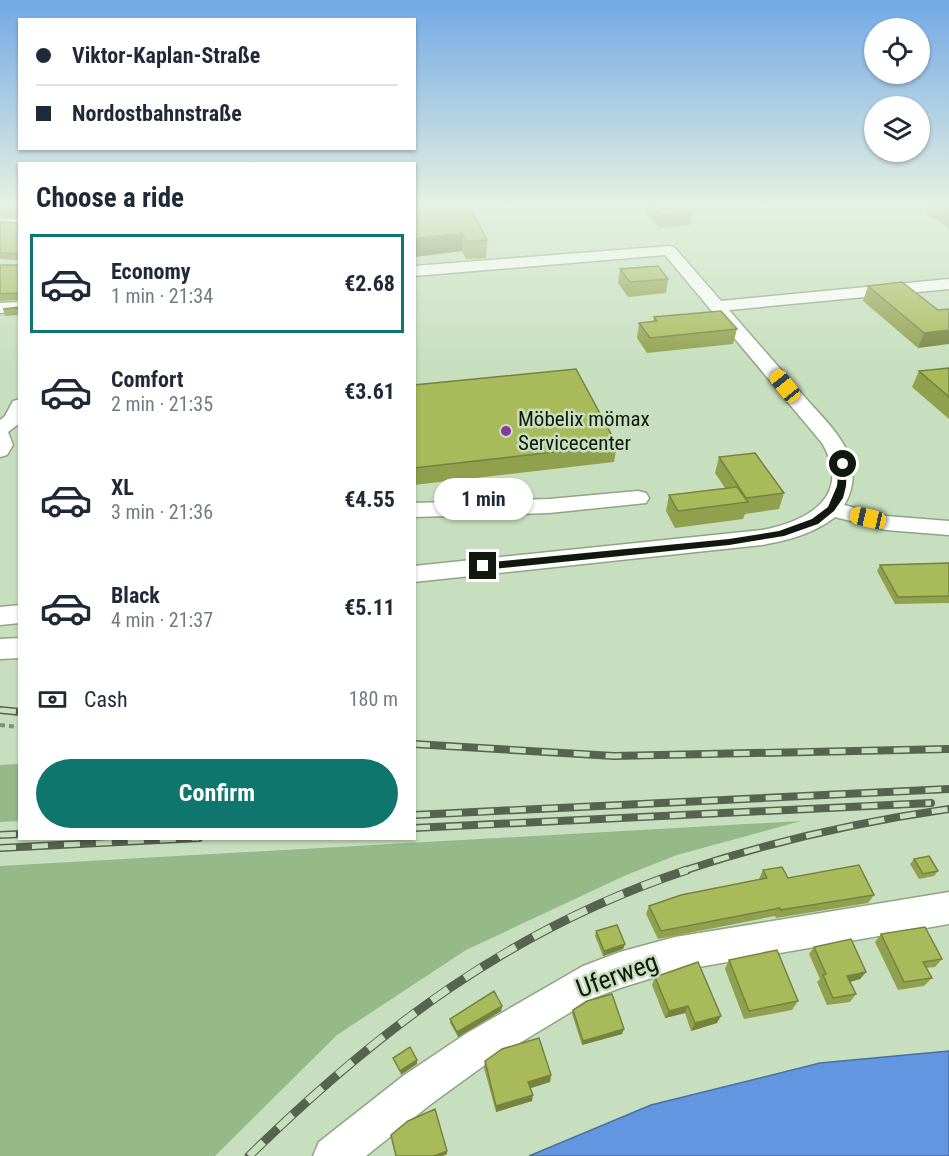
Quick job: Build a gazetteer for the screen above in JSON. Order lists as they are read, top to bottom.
{
  "streets": {
    "street": ["Uferweg"]
  },
  "places": ["Möbelix mömax Servicecenter"],
  "page": {
    "banner": ["Viktor-Kaplan-Straße", "Nordostbahnstraße"],
    "heading": "Choose a ride",
    "list": [
      {
        "name": "Economy",
        "note": "1 min · 21:34",
        "value": "€2.68"
      },
      {
        "name": "Comfort",
        "note": "2 min · 21:35",
        "value": "€3.61"
      },
      {
        "name": "XL",
        "note": "3 min · 21:36",
        "value": "€4.55"
      },
      {
        "name": "Black",
        "note": "4 min · 21:37",
        "value": "€5.11"
      }
    ],
    "bubble": "1 min",
    "pay": ["Cash", "180 m"],
    "buttons": "Confirm"
  }
}
